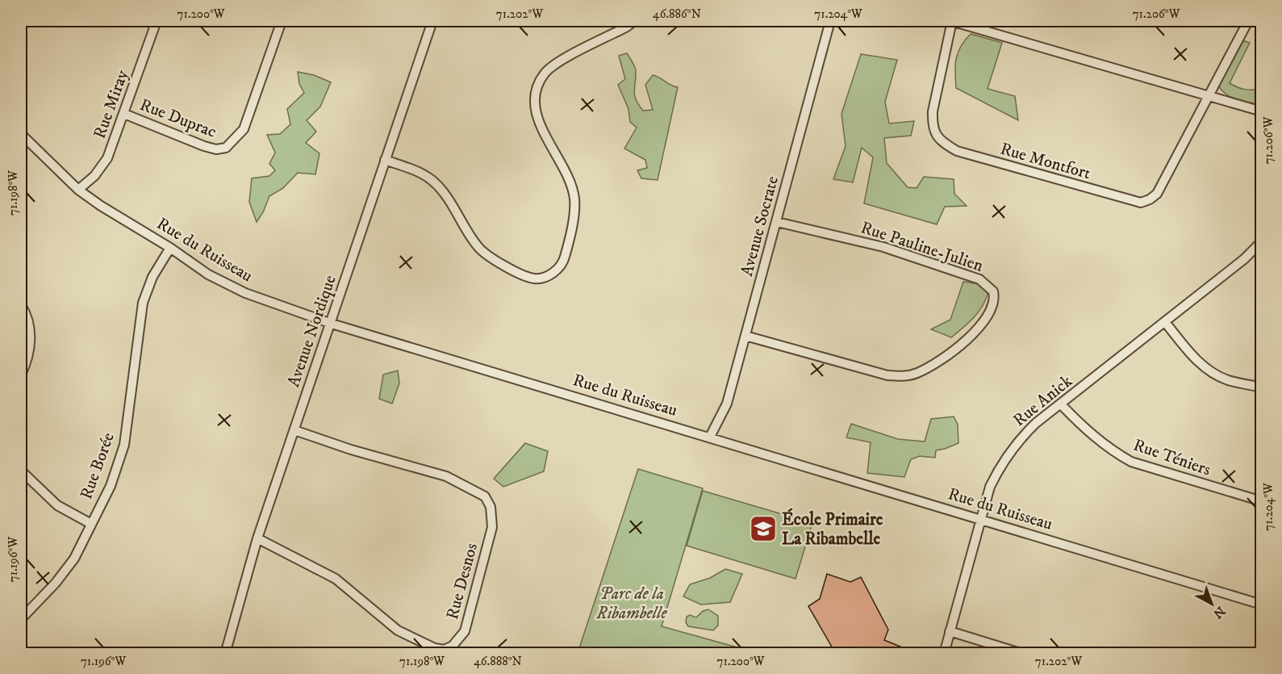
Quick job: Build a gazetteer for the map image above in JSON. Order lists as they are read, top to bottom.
{
  "streets": {
    "street": [
      "Rue Miray",
      "Rue Duprac",
      "Rue Montfort",
      "Avenue Socrate",
      "Rue Pauline-Julien",
      "Rue du Ruisseau",
      "Avenue Nordique",
      "Rue Anick",
      "Rue Téniers",
      "Rue Borée",
      "Rue Desnos"
    ]
  },
  "crossings": [
    ["Rue Miray", "Rue Duprac"],
    ["Rue Miray", "Rue du Ruisseau"],
    ["Avenue Socrate", "Rue Pauline-Julien"],
    ["Avenue Socrate", "Rue du Ruisseau"],
    ["Rue du Ruisseau", "Avenue Nordique"],
    ["Rue du Ruisseau", "Rue Anick"],
    ["Rue du Ruisseau", "Rue Borée"],
    ["Avenue Nordique", "Rue Desnos"],
    ["Rue Anick", "Rue Téniers"]
  ],
  "parks": ["Parc de la Ribambelle"],
  "places": {
    "school or university": ["École Primaire La Ribambelle"]
  },
  "north": "bottom right",
  "coordinates": [
    "71.200°W",
    "71.202°W",
    "46.886°N",
    "71.204°W",
    "71.206°W",
    "71.198°W",
    "71.196°W",
    "46.888°N"
  ]
}
